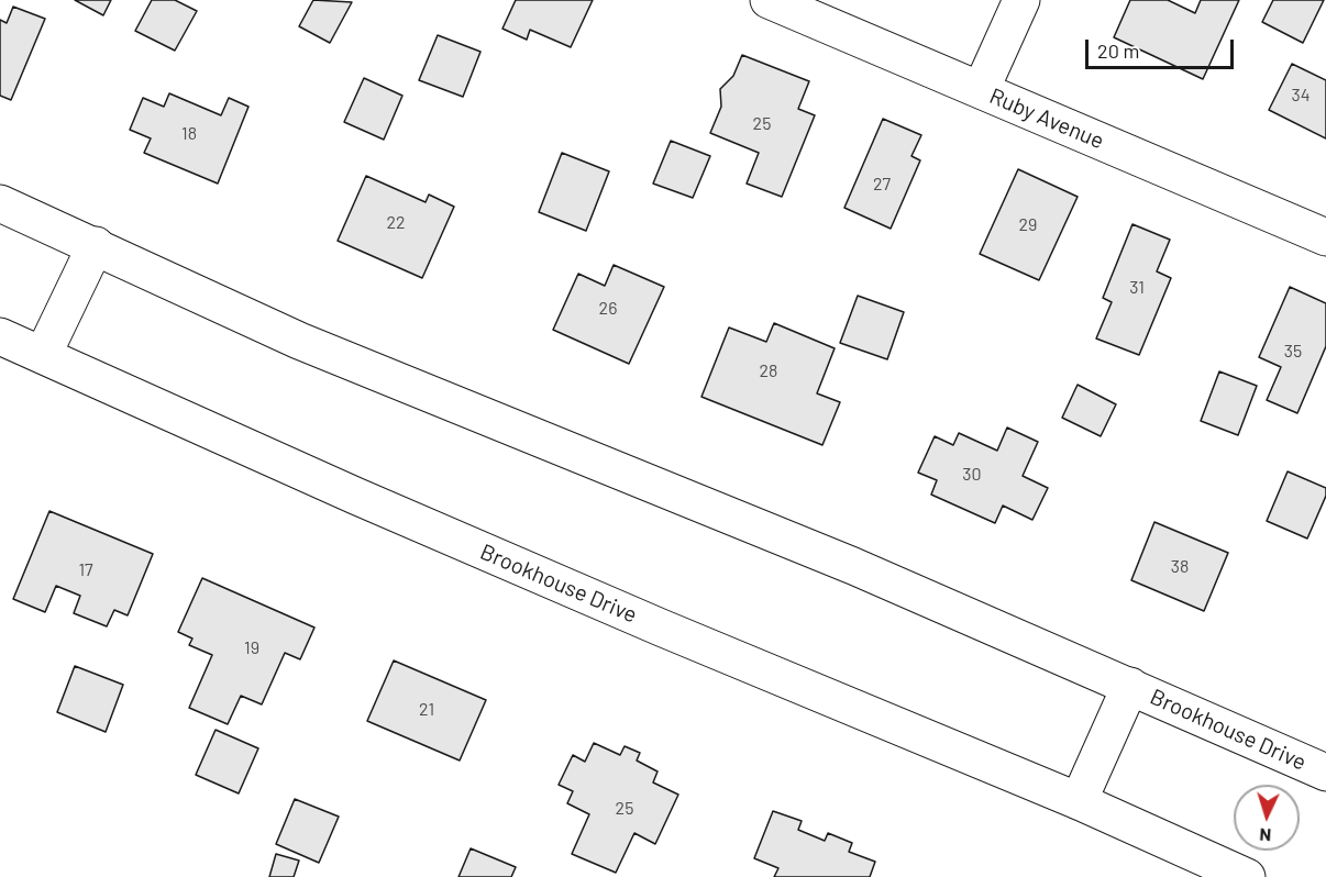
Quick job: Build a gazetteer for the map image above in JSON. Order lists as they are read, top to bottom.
{
  "streets": {
    "main road": ["Ruby Avenue", "Brookhouse Drive"]
  },
  "house_numbers": [
    "34",
    "25",
    "18",
    "27",
    "22",
    "29",
    "31",
    "26",
    "35",
    "28",
    "30",
    "38",
    "17",
    "19",
    "21",
    "25"
  ],
  "scale_bar": "20 m",
  "north": "bottom"
}
